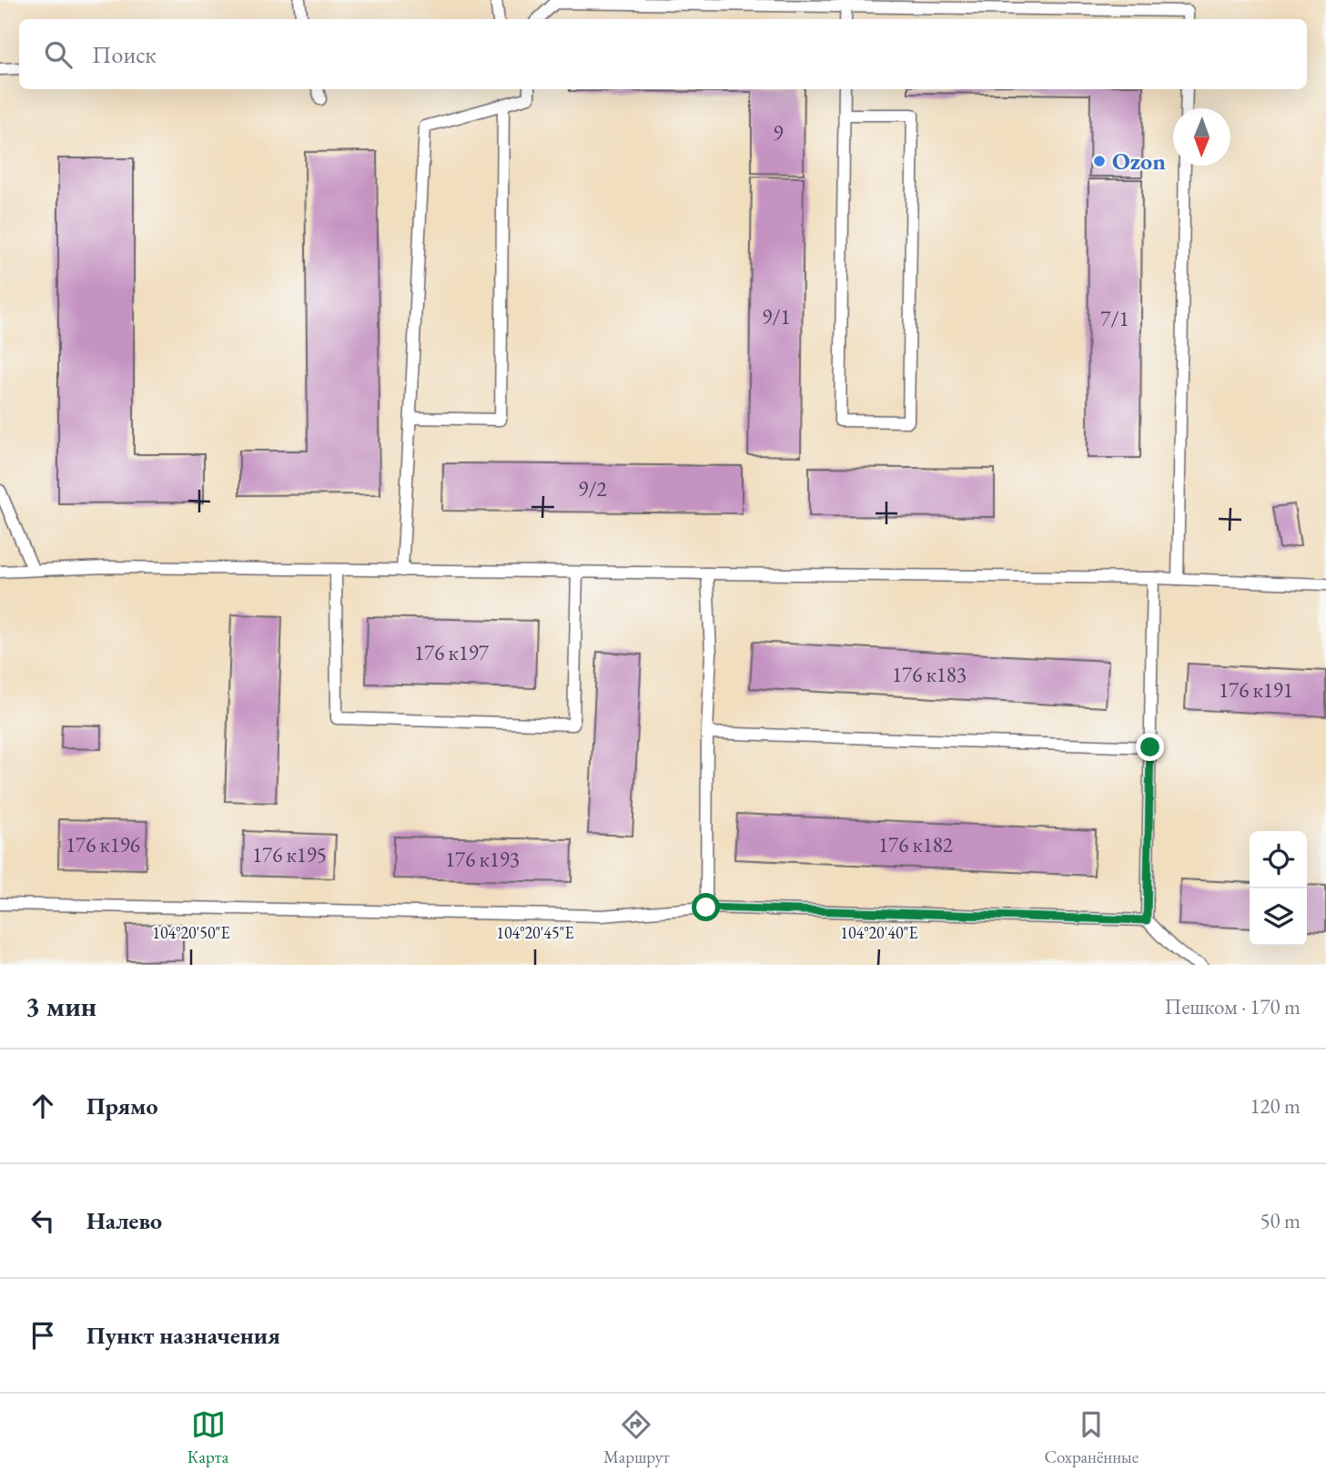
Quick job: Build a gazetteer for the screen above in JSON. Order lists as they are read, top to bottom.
{
  "places": ["Ozon"],
  "house_numbers": [
    "9",
    "9/1",
    "7/1",
    "9/2",
    "176 к197",
    "176 к183",
    "176 к191",
    "176 к196",
    "176 к182",
    "176 к195",
    "176 к193"
  ],
  "north": "bottom",
  "page": {
    "search": "Поиск",
    "heading": ["3 мин", "Пешком · 170 m"],
    "list": [
      ["Прямо", "120 m"],
      ["Налево", "50 m"],
      "Пункт назначения"
    ],
    "nav": ["Карта", "Маршрут", "Сохранённые"]
  },
  "coordinates": ["104°20'50\"E", "104°20'45\"E", "104°20'40\"E"]
}
